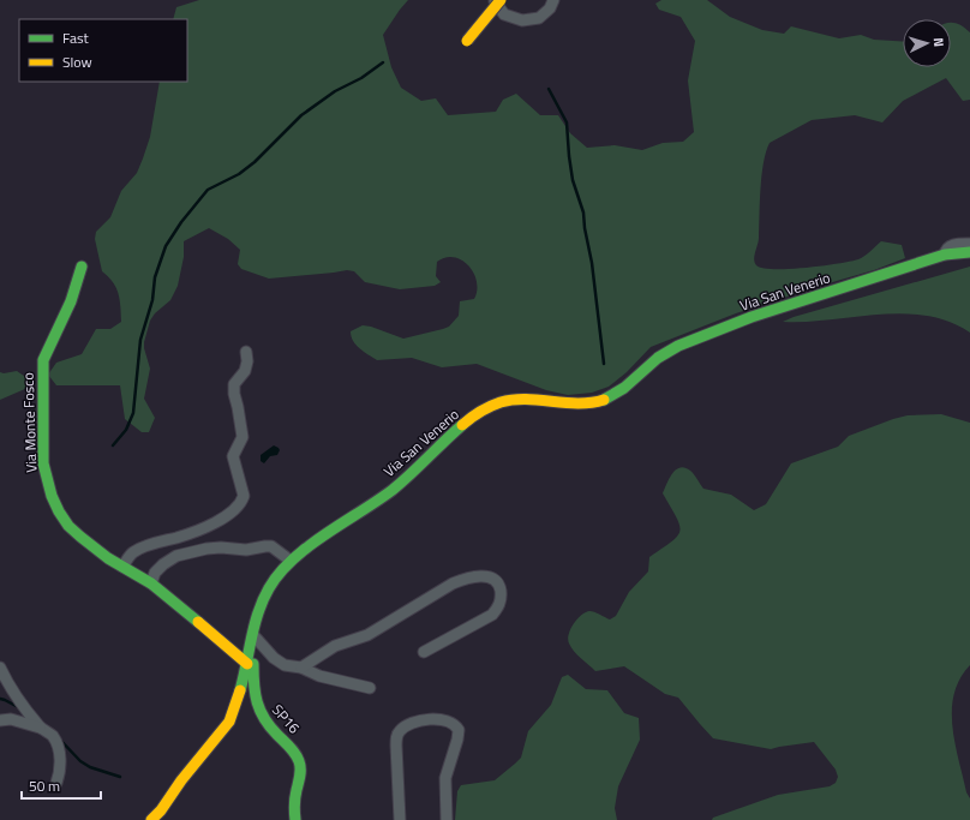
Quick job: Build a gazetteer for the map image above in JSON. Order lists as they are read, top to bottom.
{
  "streets": {
    "main road": ["Via San Venerio", "Via Monte Fosco", "SP16"]
  },
  "crossings": [
    ["Via San Venerio", "Via Monte Fosco"],
    ["Via San Venerio", "SP16"]
  ],
  "legend": ["Fast", "Slow"],
  "scale_bar": "50 m",
  "north": "right"
}
